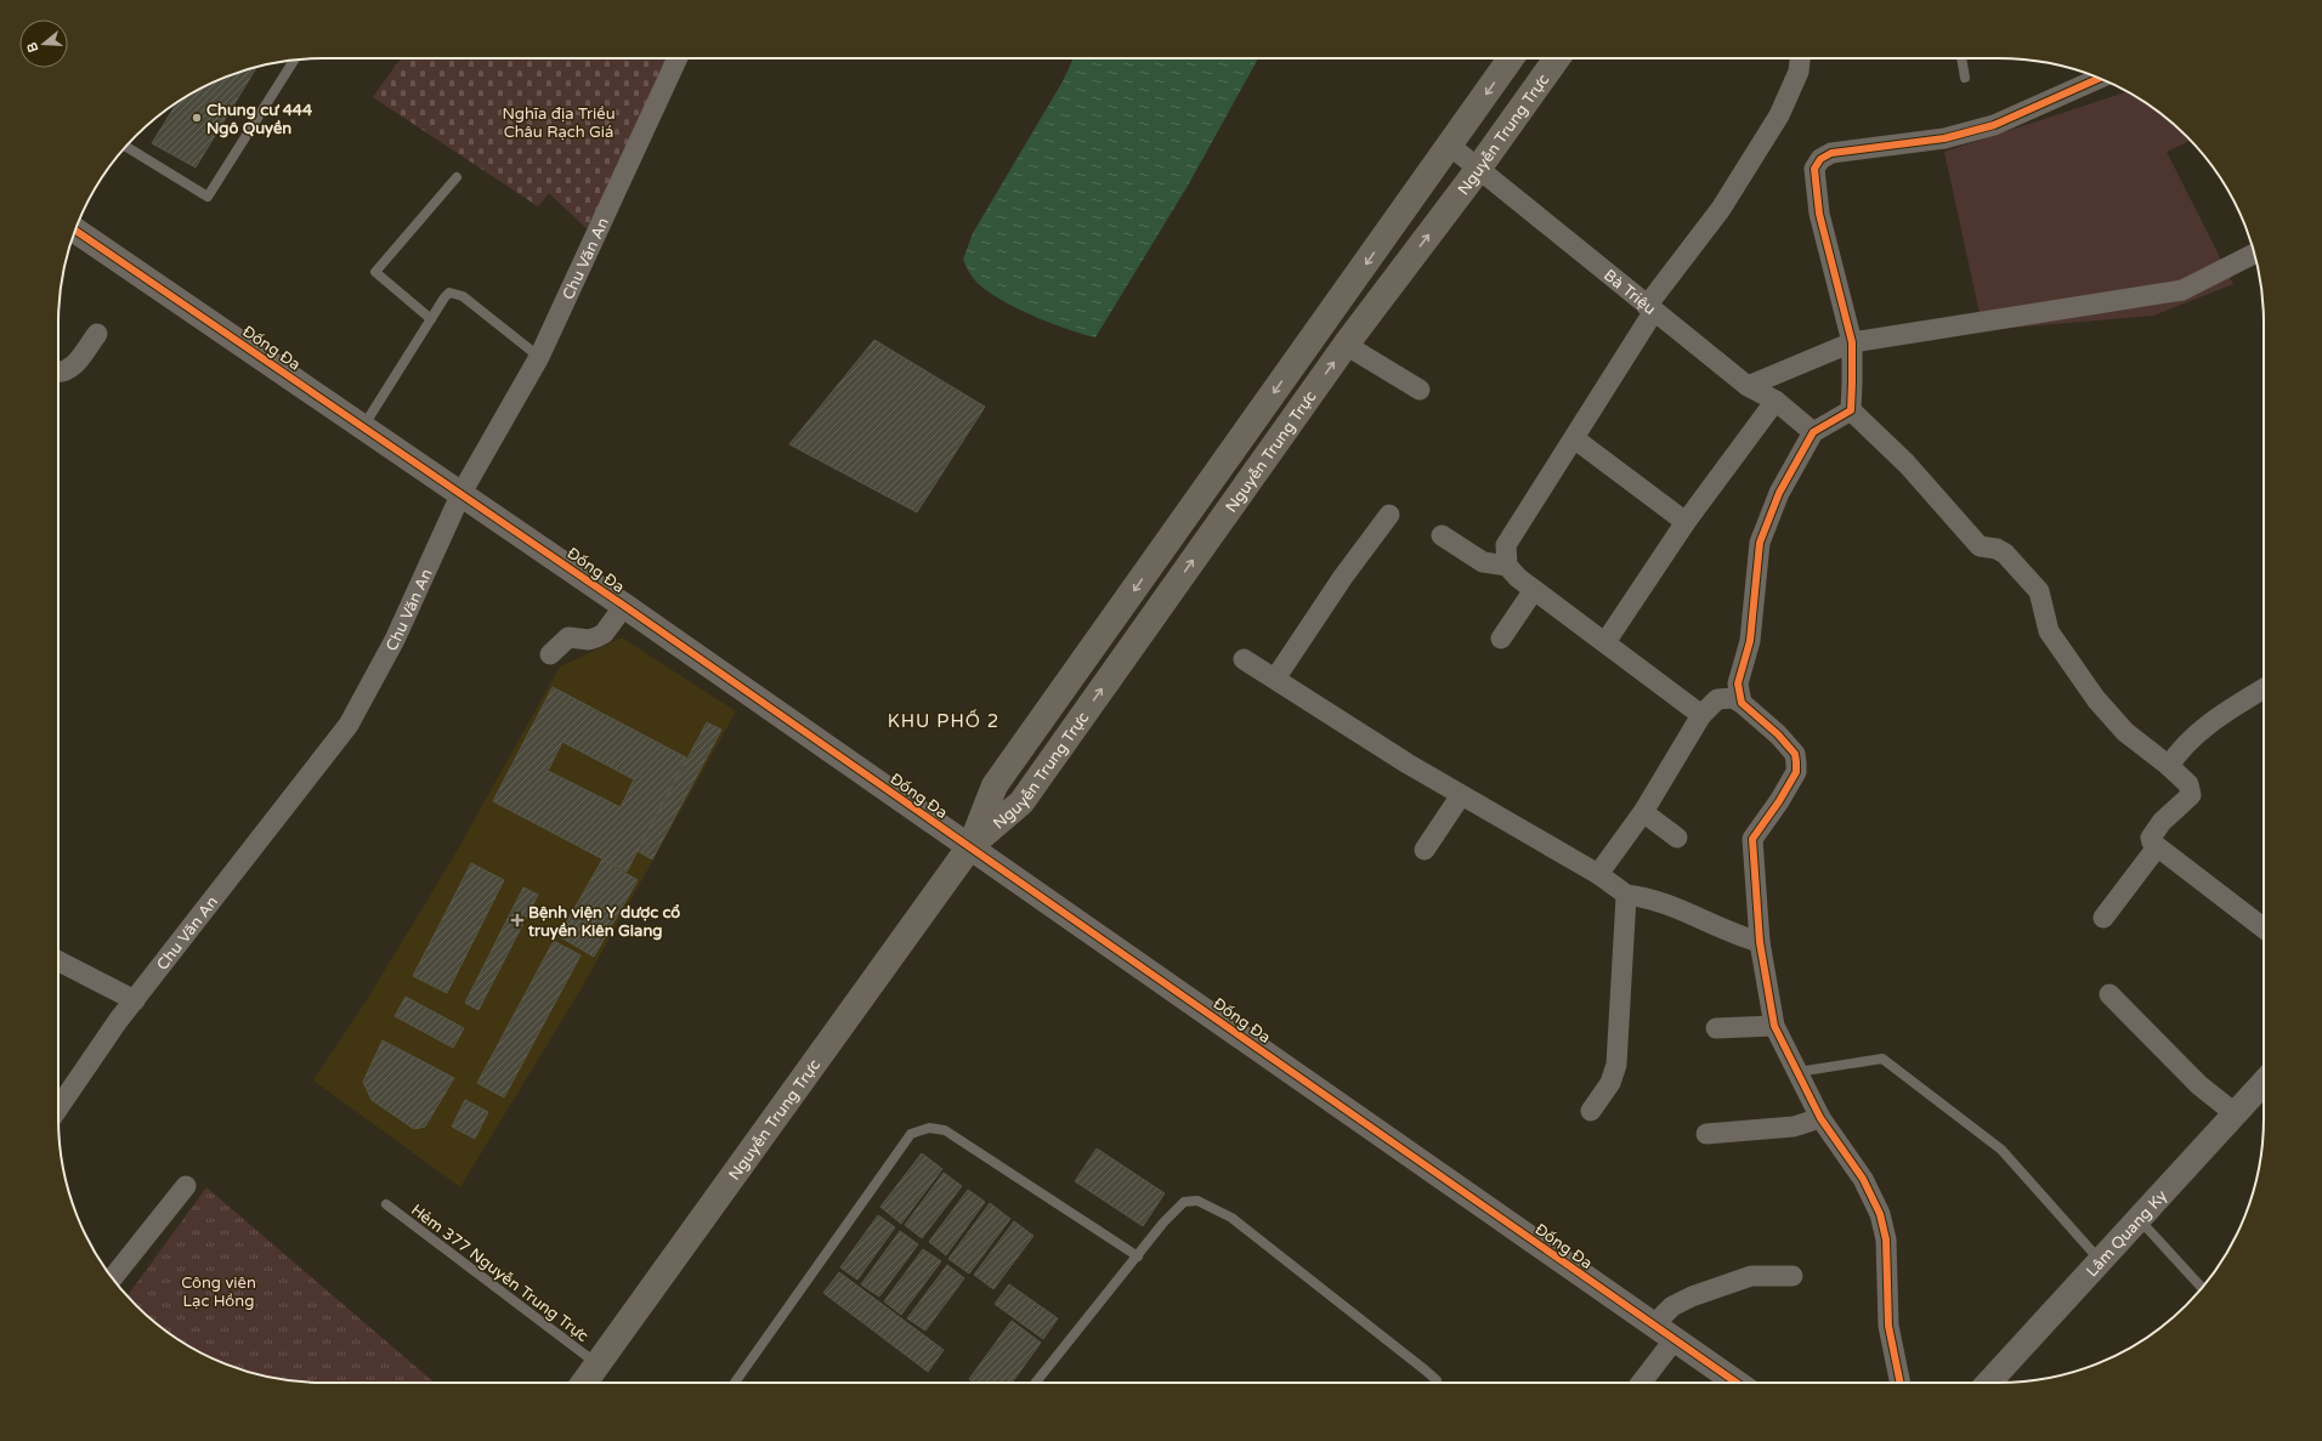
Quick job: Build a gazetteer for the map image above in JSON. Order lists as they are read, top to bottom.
{
  "streets": {
    "main road": ["Nguyễn Trung Trực"],
    "street": [
      "Chu Văn An",
      "Bà Triệu",
      "Đống Đa",
      "Lâm Quang Ky"
    ],
    "lane": ["Hẻm 377 Nguyễn Trung Trực"]
  },
  "crossings": [
    ["Nguyễn Trung Trực", "Bà Triệu"],
    ["Nguyễn Trung Trực", "Đống Đa"],
    ["Nguyễn Trung Trực", "Hẻm 377 Nguyễn Trung Trực"],
    ["Chu Văn An", "Đống Đa"]
  ],
  "districts": ["KHU PHỐ 2"],
  "parks": ["Nghĩa địa Triều Châu Rạch Giá", "Công viên Lạc Hồng"],
  "places": {
    "other": ["Chung cư 444 Ngô Quyền"],
    "health": ["Bệnh viện Y dược cổ truyền Kiên Giang"]
  },
  "north": "left"
}
